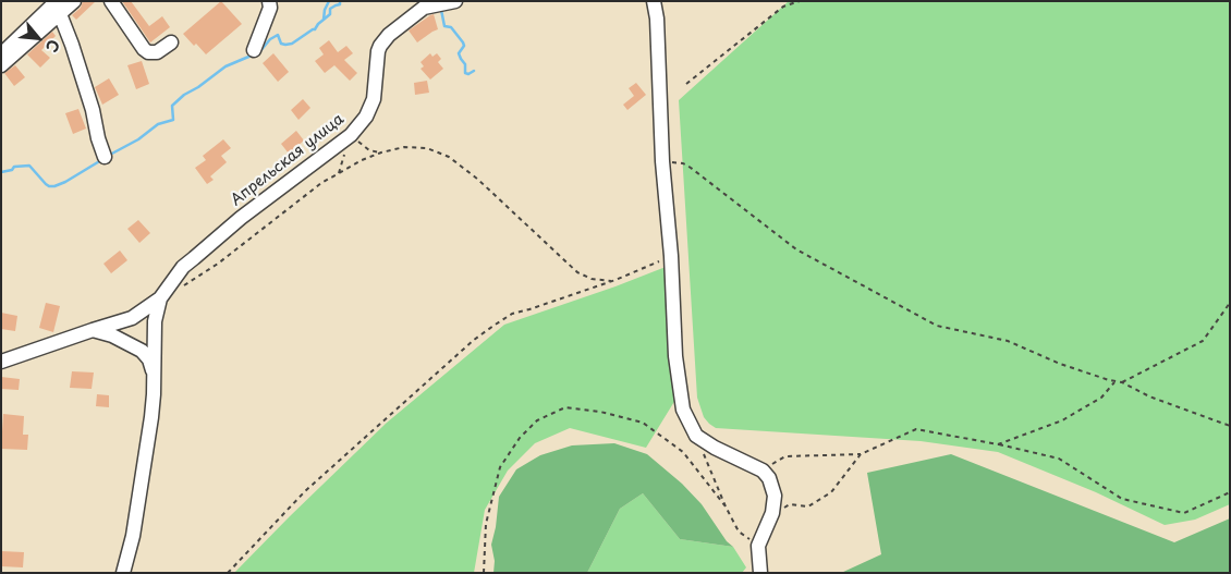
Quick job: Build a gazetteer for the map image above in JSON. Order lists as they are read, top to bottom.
{
  "streets": {
    "street": ["Апрельская улица"]
  },
  "north": "bottom right"
}
